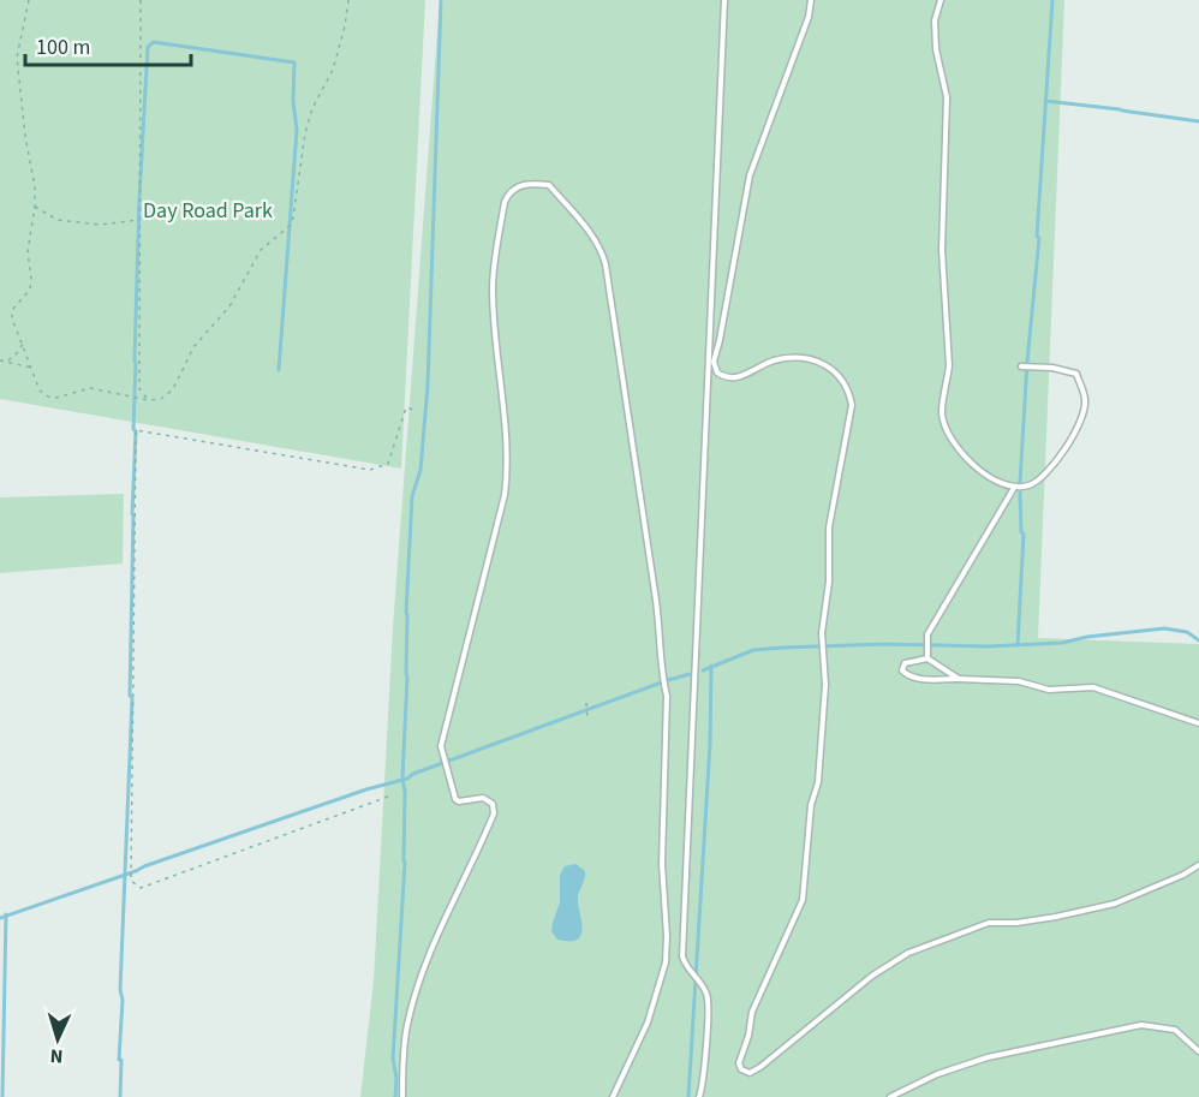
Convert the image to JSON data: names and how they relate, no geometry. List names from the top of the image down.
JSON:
{
  "parks": ["Day Road Park"],
  "scale_bar": "100 m",
  "north": "bottom"
}
